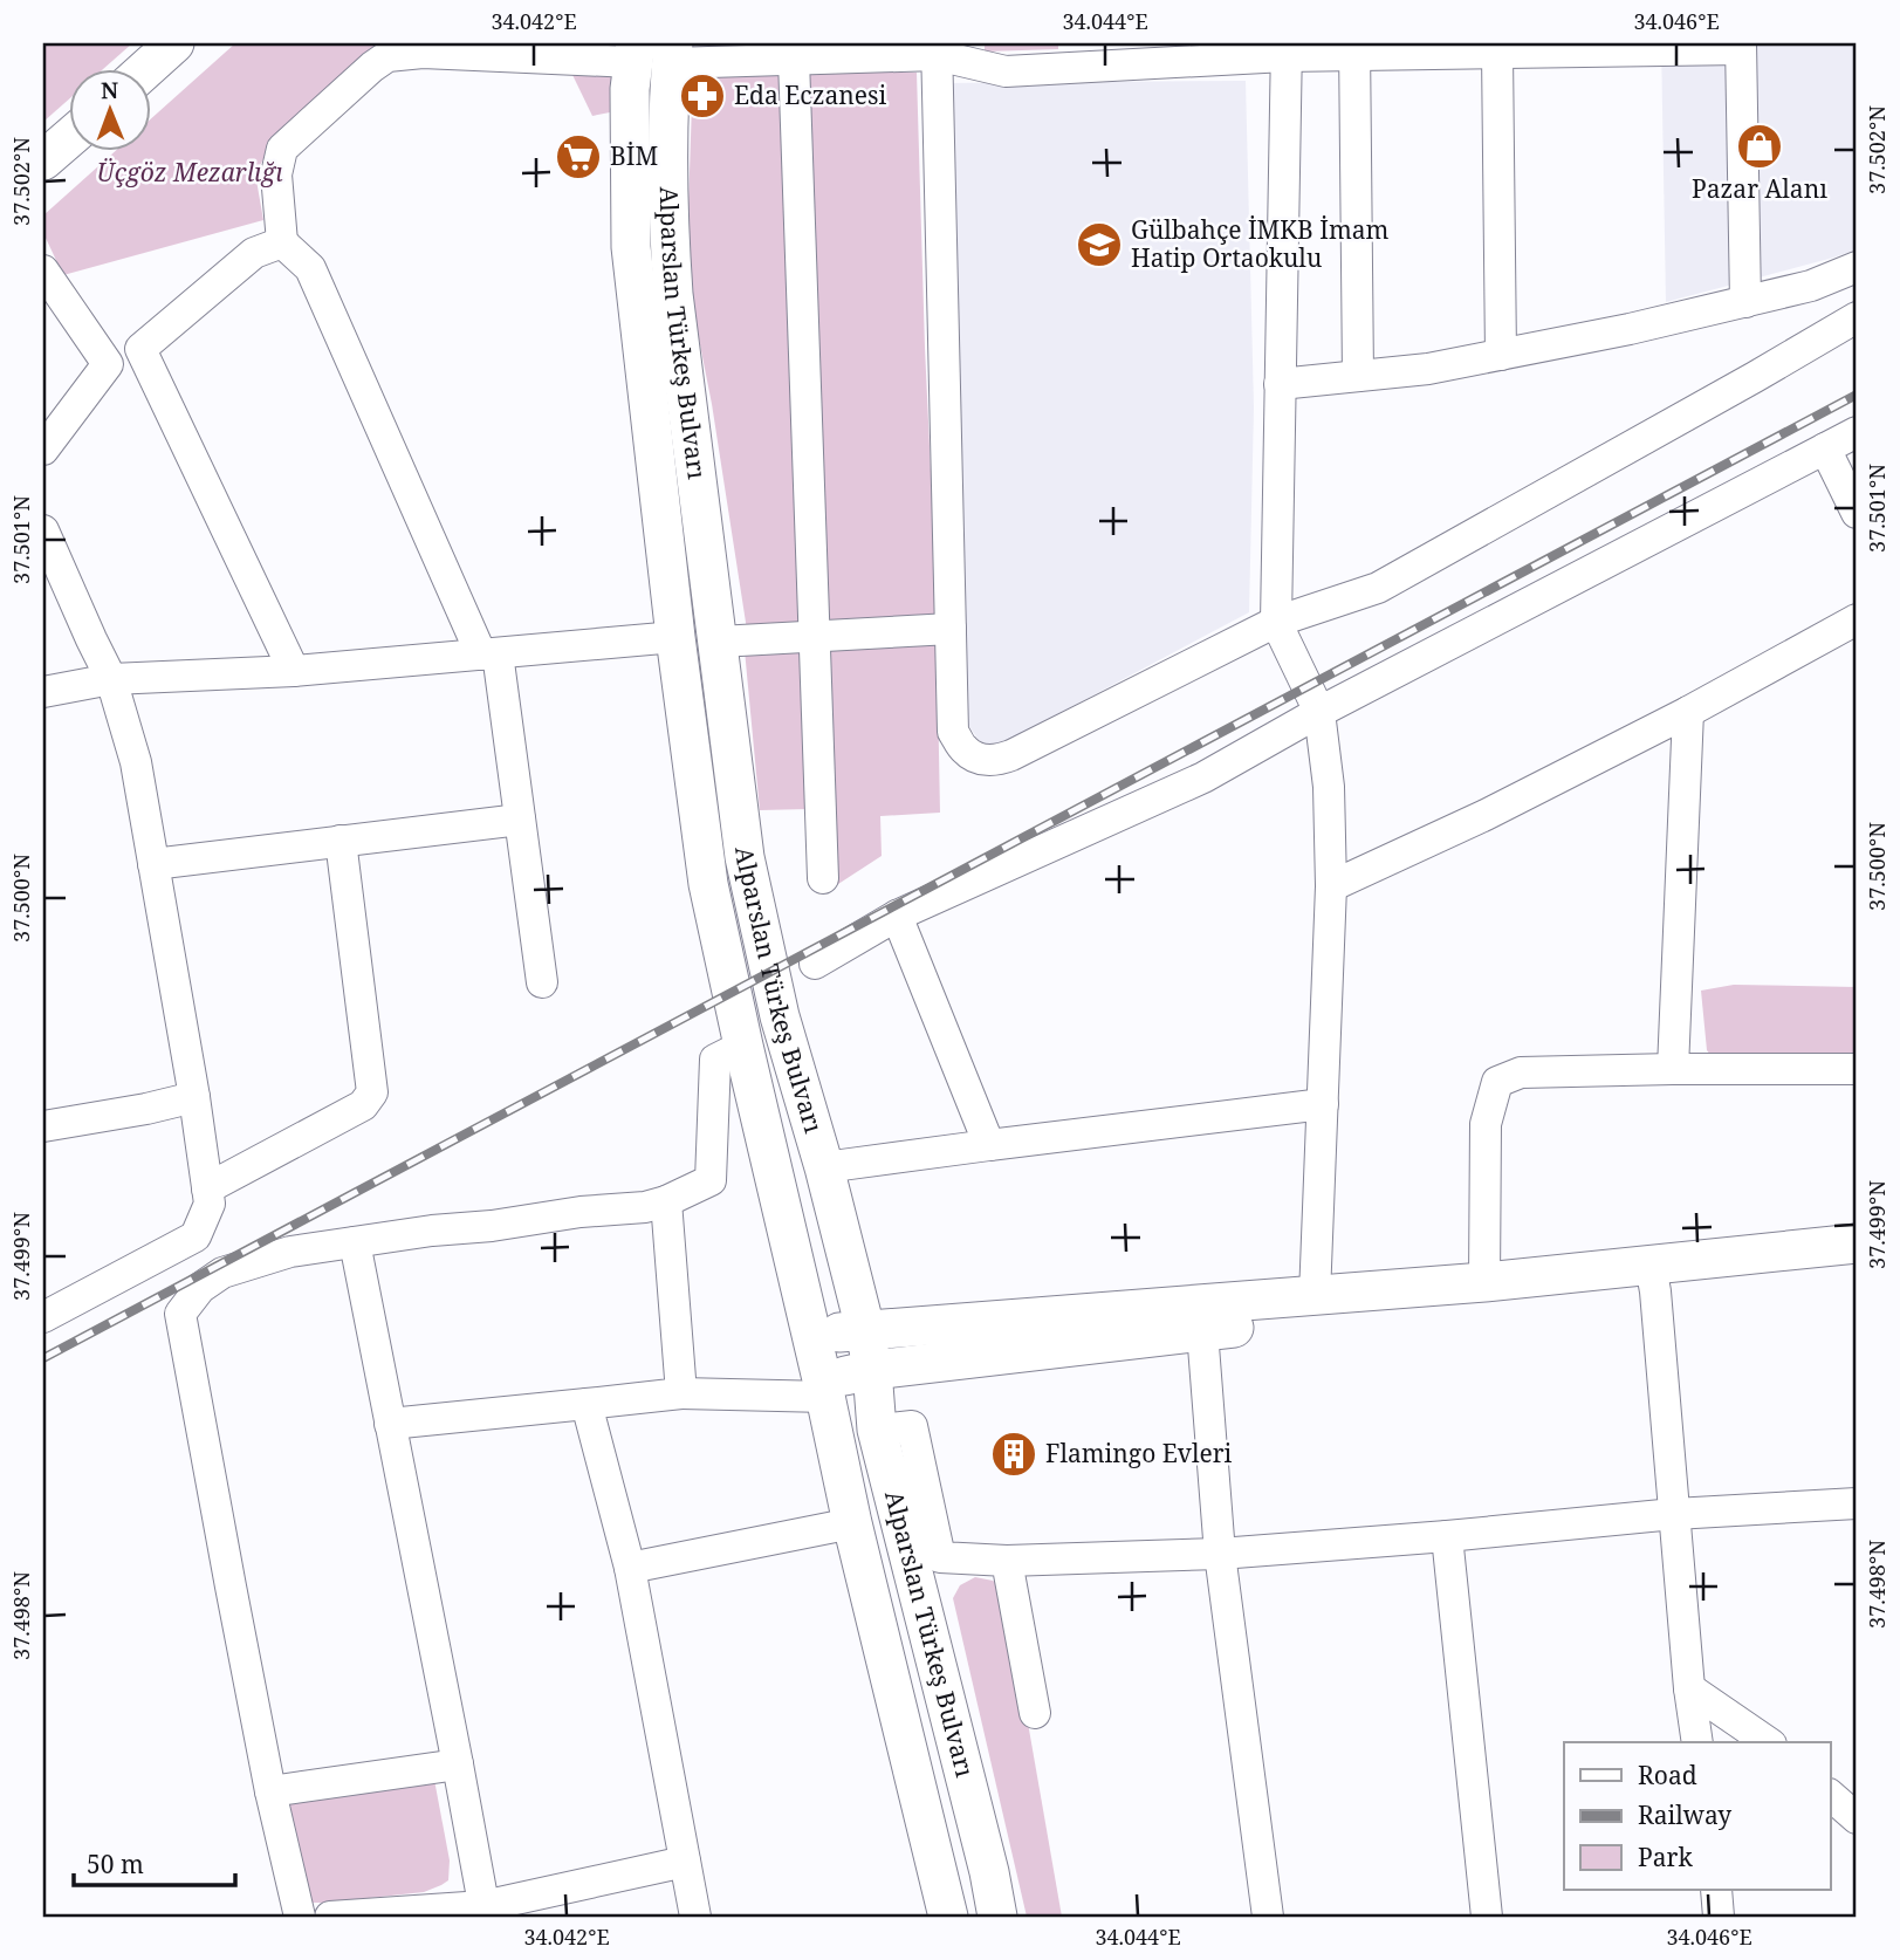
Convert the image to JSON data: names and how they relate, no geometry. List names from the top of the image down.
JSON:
{
  "streets": {
    "main road": ["Alparslan Türkeş Bulvarı"]
  },
  "parks": ["Üçgöz Mezarlığı"],
  "places": {
    "pharmacy": ["Eda Eczanesi"],
    "shop": ["Pazar Alanı"],
    "supermarket": ["BİM"],
    "school or university": ["Gülbahçe İMKB İmam Hatip Ortaokulu"],
    "building": ["Flamingo Evleri"]
  },
  "legend": ["Road", "Railway", "Park"],
  "scale_bar": "50 m",
  "north": "top",
  "coordinates": [
    "34.042°E",
    "34.044°E",
    "34.046°E",
    "37.502°N",
    "37.501°N",
    "37.500°N",
    "37.499°N",
    "37.498°N"
  ]
}
